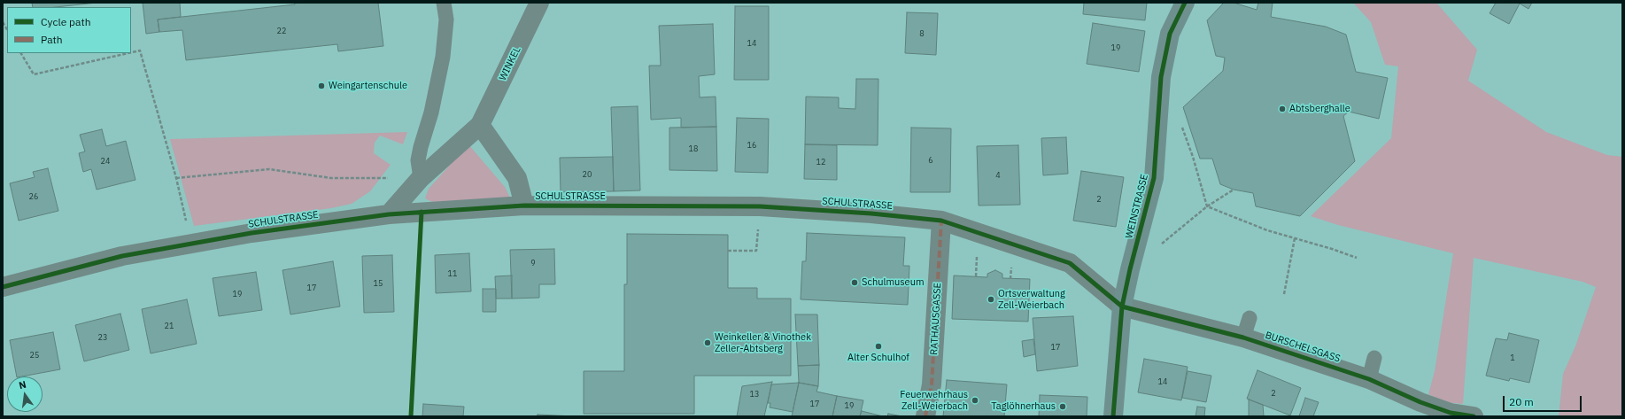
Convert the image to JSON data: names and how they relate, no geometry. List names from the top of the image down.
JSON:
{
  "streets": {
    "street": [
      "WINKEL",
      "SCHULSTRASSE",
      "WEINSTRASSE",
      "RATHAUSGASSE",
      "BURSCHELSGASS"
    ]
  },
  "crossings": [
    ["WINKEL", "SCHULSTRASSE"],
    ["SCHULSTRASSE", "WEINSTRASSE"],
    ["SCHULSTRASSE", "RATHAUSGASSE"],
    ["SCHULSTRASSE", "BURSCHELSGASS"],
    ["WEINSTRASSE", "BURSCHELSGASS"]
  ],
  "places": [
    "Weingartenschule",
    "Abtsberghalle",
    "Schulmuseum",
    "Ortsverwaltung Zell-Weierbach",
    "Weinkeller & Vinothek Zeller-Abtsberg",
    "Alter Schulhof",
    "Feuerwehrhaus Zell-Weierbach",
    "Taglöhnerhaus"
  ],
  "house_numbers": [
    "22",
    "8",
    "14",
    "19",
    "16",
    "18",
    "6",
    "24",
    "12",
    "20",
    "4",
    "26",
    "2",
    "9",
    "11",
    "15",
    "17",
    "19",
    "21",
    "23",
    "17",
    "25",
    "1",
    "14",
    "2",
    "13",
    "17",
    "19"
  ],
  "legend": ["Cycle path", "Path"],
  "scale_bar": "20 m",
  "north": "top"
}
